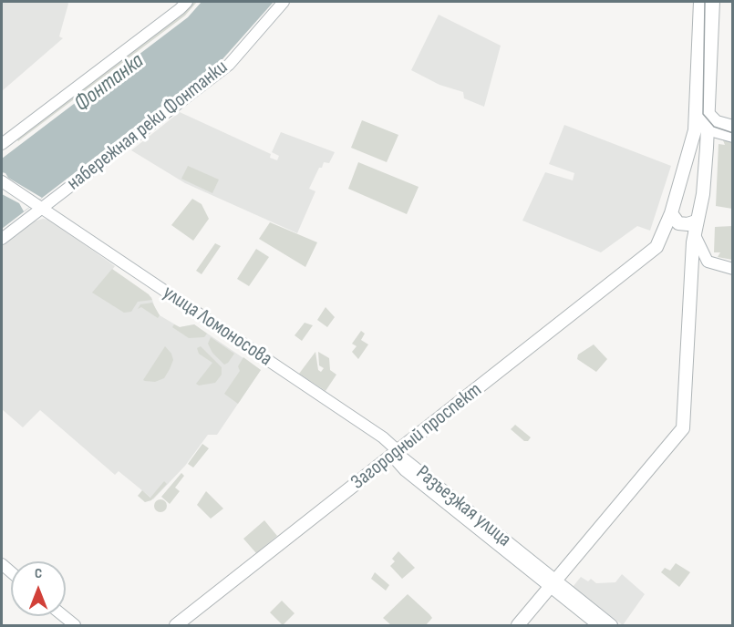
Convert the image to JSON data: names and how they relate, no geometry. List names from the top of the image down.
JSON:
{
  "streets": {
    "main road": ["Загородный проспект"],
    "street": ["набережная реки Фонтанки", "улица Ломоносова", "Разъезжая улица"]
  },
  "crossings": [
    ["набережная реки Фонтанки", "улица Ломоносова"],
    ["улица Ломоносова", "Загородный проспект"],
    ["улица Ломоносова", "Разъезжая улица"],
    ["Загородный проспект", "Разъезжая улица"]
  ],
  "water": ["Фонтанка"],
  "north": "top"
}
